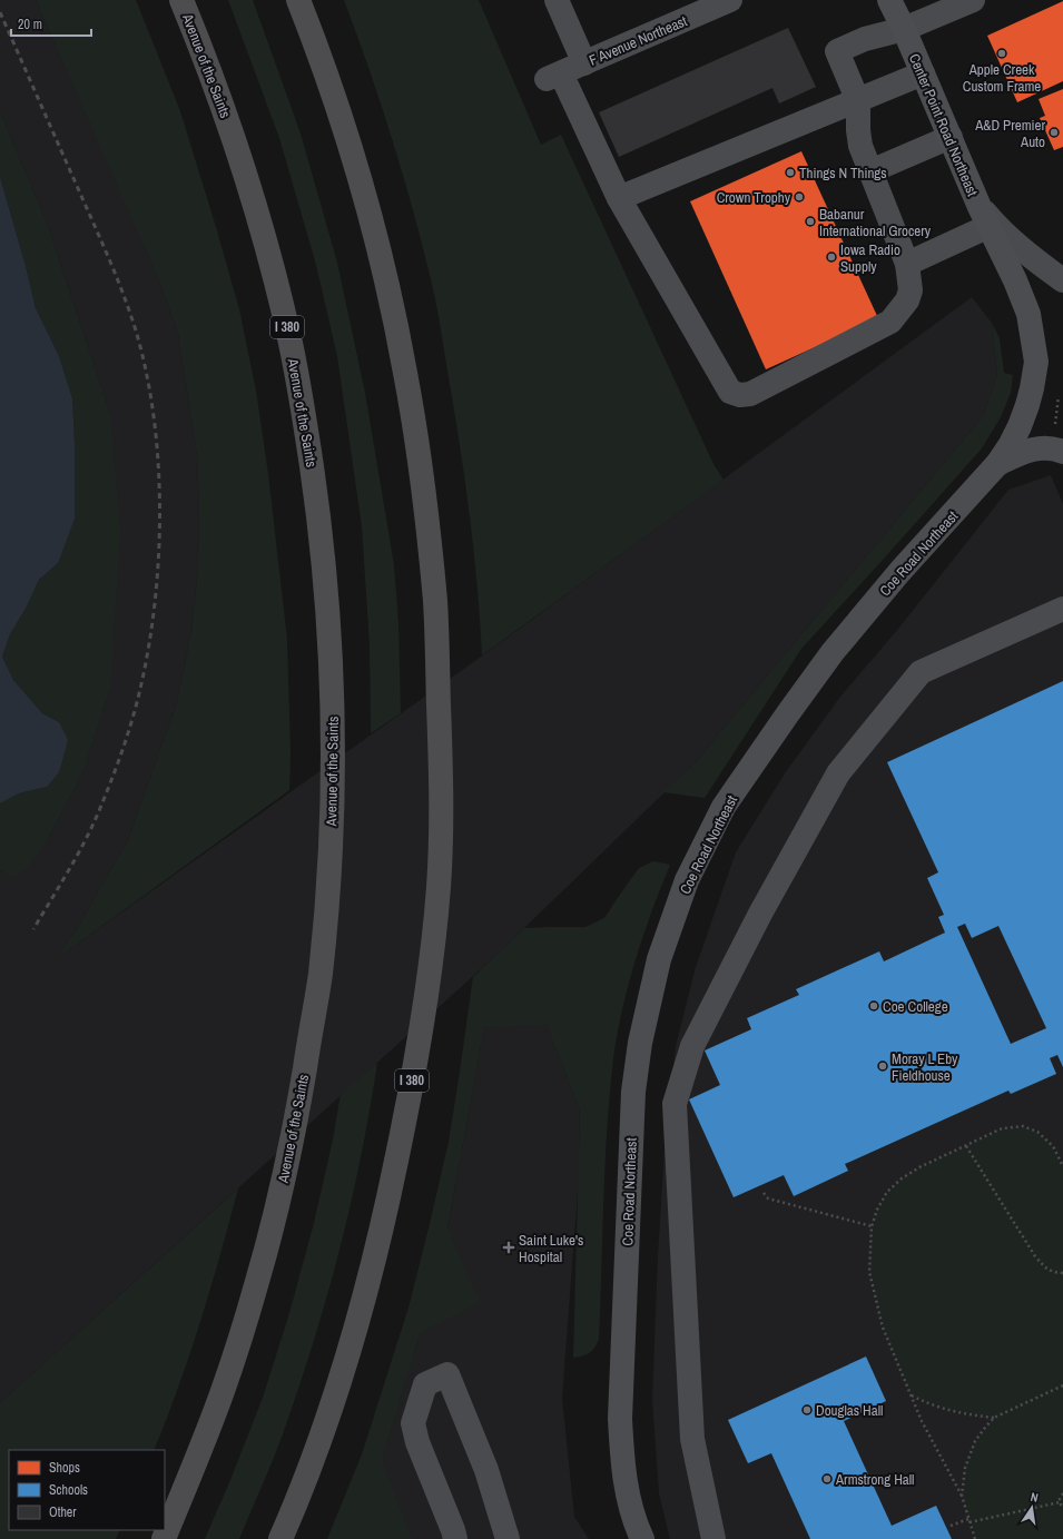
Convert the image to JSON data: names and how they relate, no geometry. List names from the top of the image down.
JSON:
{
  "streets": {
    "highway": ["Avenue of the Saints", "I 380"],
    "main road": ["Center Point Road Northeast", "Coe Road Northeast"],
    "street": ["F Avenue Northeast"]
  },
  "crossings": [
    ["Center Point Road Northeast", "Coe Road Northeast"]
  ],
  "places": {
    "other": [
      "Apple Creek Custom Frame",
      "A&D Premier Auto",
      "Things N Things",
      "Crown Trophy",
      "Babanur International Grocery",
      "Iowa Radio Supply",
      "Coe College",
      "Moray L Eby Fieldhouse",
      "Douglas Hall",
      "Armstrong Hall"
    ],
    "health": ["Saint Luke's Hospital"]
  },
  "legend": ["Shops", "Schools", "Other"],
  "scale_bar": "20 m",
  "north": "top"
}
